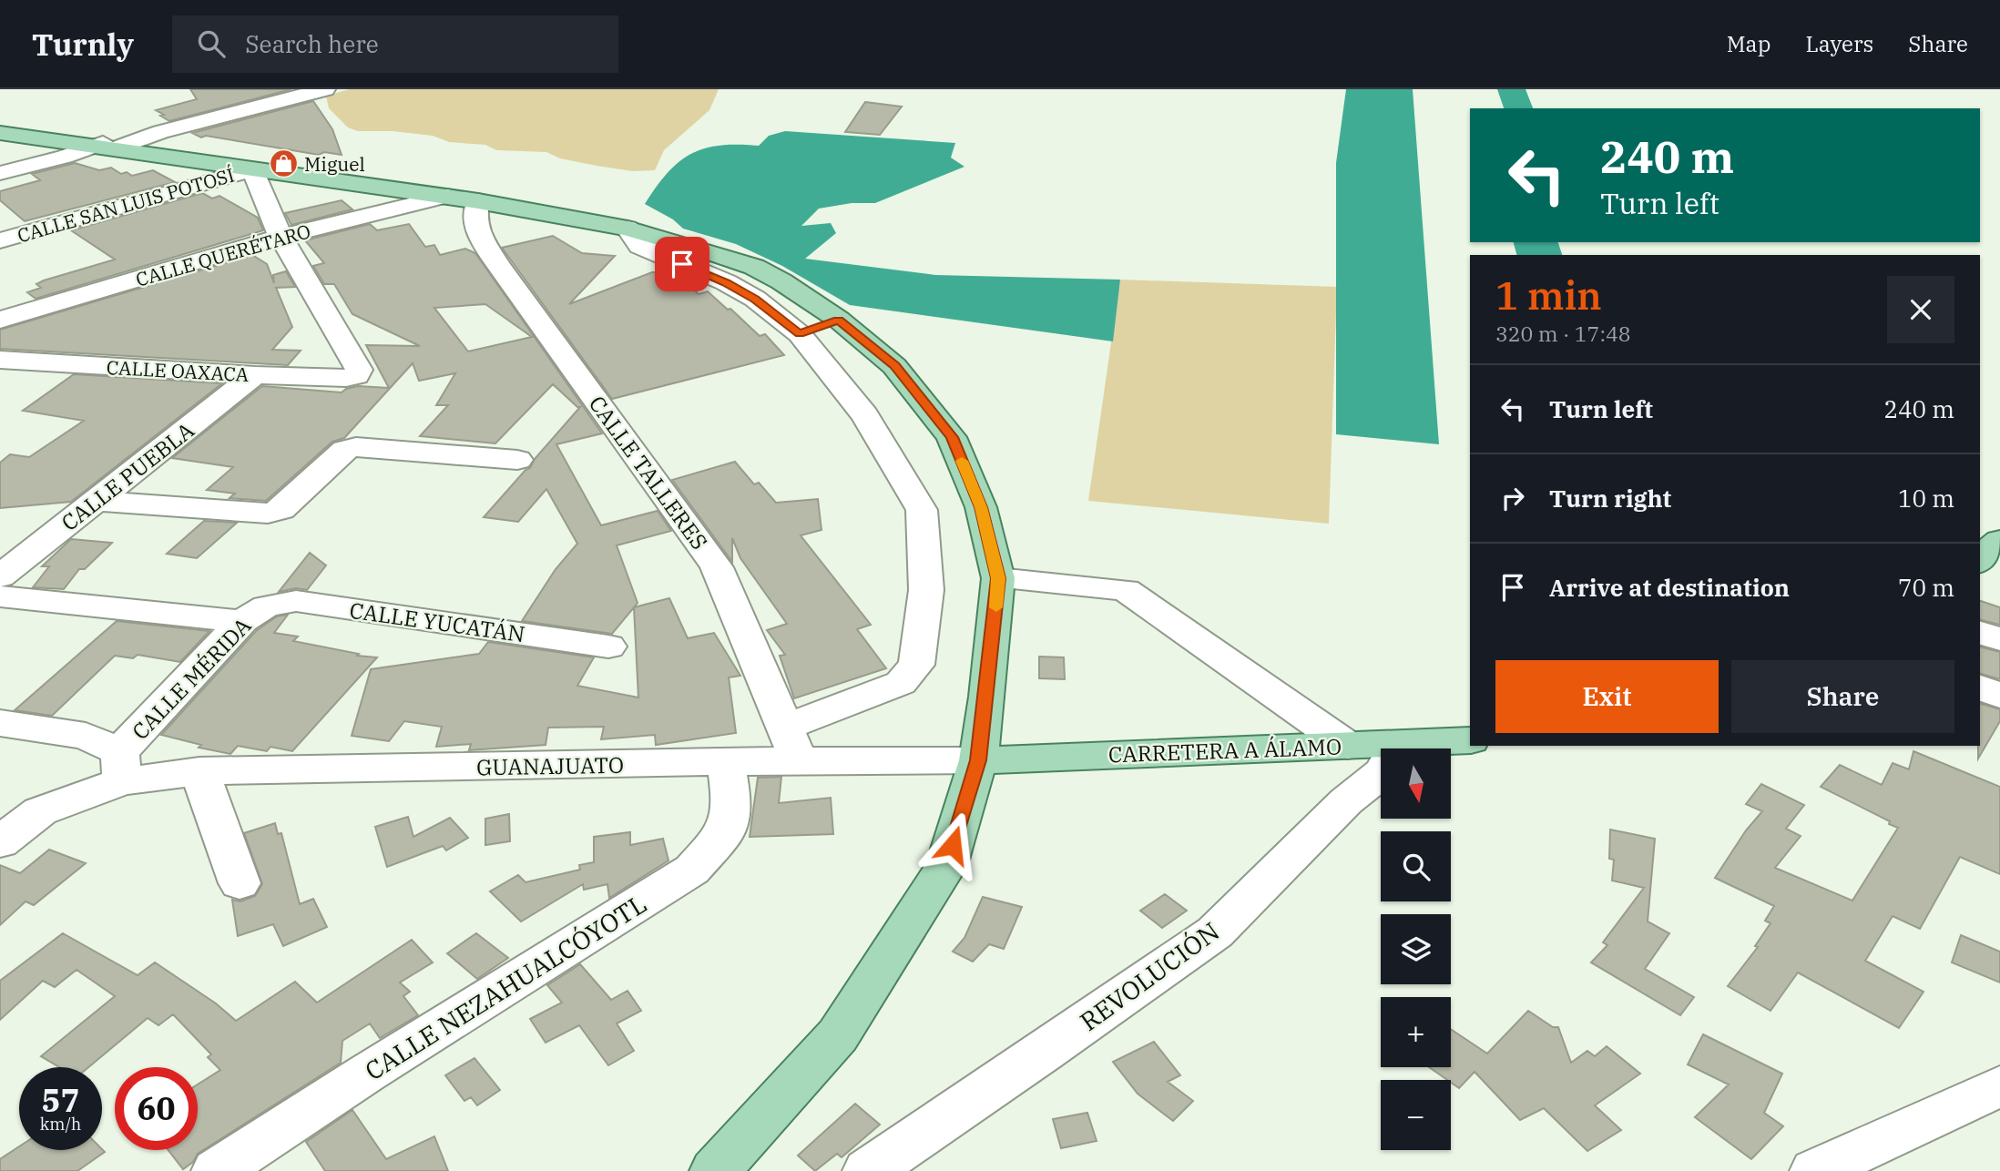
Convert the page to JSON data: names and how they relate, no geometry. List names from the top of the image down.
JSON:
{
  "streets": {
    "main road": ["CARRETERA A ÁLAMO"],
    "street": [
      "CALLE SAN LUIS POTOSÍ",
      "CALLE QUERÉTARO",
      "CALLE OAXACA",
      "CALLE TALLERES",
      "CALLE PUEBLA",
      "CALLE YUCATÁN",
      "CALLE MÉRIDA",
      "GUANAJUATO",
      "REVOLUCIÓN",
      "CALLE NEZAHUALCÓYOTL"
    ]
  },
  "crossings": [
    ["CALLE QUERÉTARO", "CALLE OAXACA"],
    ["CALLE QUERÉTARO", "CALLE TALLERES"],
    ["CALLE OAXACA", "CALLE PUEBLA"],
    ["CALLE TALLERES", "GUANAJUATO"],
    ["CALLE YUCATÁN", "CALLE MÉRIDA"],
    ["CALLE MÉRIDA", "GUANAJUATO"],
    ["CARRETERA A ÁLAMO", "GUANAJUATO"],
    ["CARRETERA A ÁLAMO", "REVOLUCIÓN"],
    ["GUANAJUATO", "CALLE NEZAHUALCÓYOTL"]
  ],
  "places": {
    "shop": ["Miguel"]
  },
  "north": "bottom",
  "page": {
    "header": "Turnly",
    "search": "Search here",
    "nav": ["Map", "Layers", "Share"],
    "turn": ["240 m", "Turn left"],
    "heading": ["1 min", "320 m · 17:48"],
    "list": [
      {
        "name": "Turn left",
        "value": "240 m"
      },
      {
        "name": "Turn right",
        "value": "10 m"
      },
      {
        "name": "Arrive at destination",
        "value": "70 m"
      }
    ],
    "buttons": ["Exit", "Share"],
    "map_buttons": ["+", "−"],
    "speed": "57 km/h",
    "limit": "60"
  }
}
